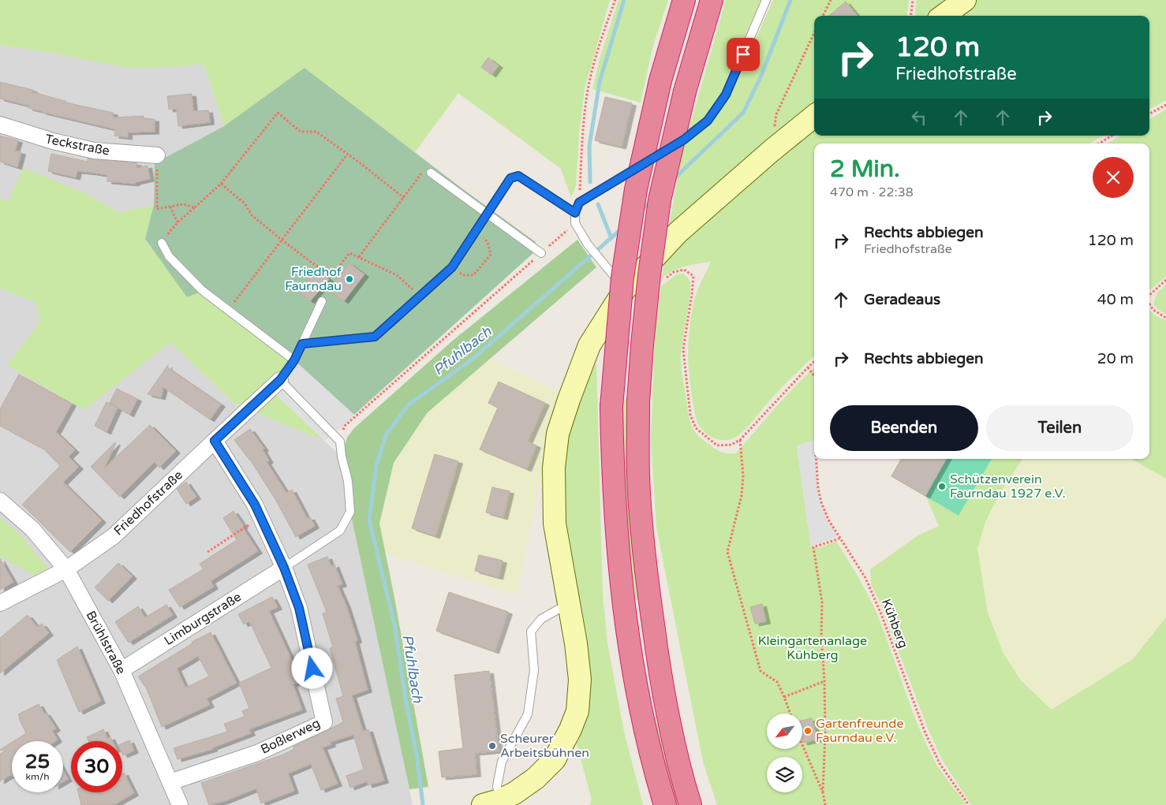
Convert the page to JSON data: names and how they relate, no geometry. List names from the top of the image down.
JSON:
{
  "streets": {
    "street": [
      "Teckstraße",
      "Friedhofstraße",
      "Limburgstraße",
      "Brühlstraße",
      "Boßlerweg"
    ],
    "path": ["Kühberg"]
  },
  "crossings": [
    ["Friedhofstraße", "Brühlstraße"],
    ["Friedhofstraße", "Boßlerweg"],
    ["Limburgstraße", "Brühlstraße"],
    ["Limburgstraße", "Boßlerweg"],
    ["Brühlstraße", "Boßlerweg"]
  ],
  "water": ["Pfuhlbach"],
  "parks": ["Kleingartenanlage Kühberg"],
  "places": [
    "Friedhof Faurndau",
    "Schützenverein Faurndau 1927 e.V.",
    "Gartenfreunde Faurndau e.V.",
    "Scheurer Arbeitsbühnen"
  ],
  "north": "bottom left",
  "page": {
    "turn": ["120 m", "Friedhofstraße"],
    "heading": ["2 Min.", "470 m · 22:38"],
    "list": [
      {
        "name": "Rechts abbiegen",
        "note": "Friedhofstraße",
        "value": "120 m"
      },
      {
        "name": "Geradeaus",
        "value": "40 m"
      },
      {
        "name": "Rechts abbiegen",
        "value": "20 m"
      }
    ],
    "buttons": ["Beenden", "Teilen"],
    "speed": "25 km/h",
    "limit": "30"
  }
}
